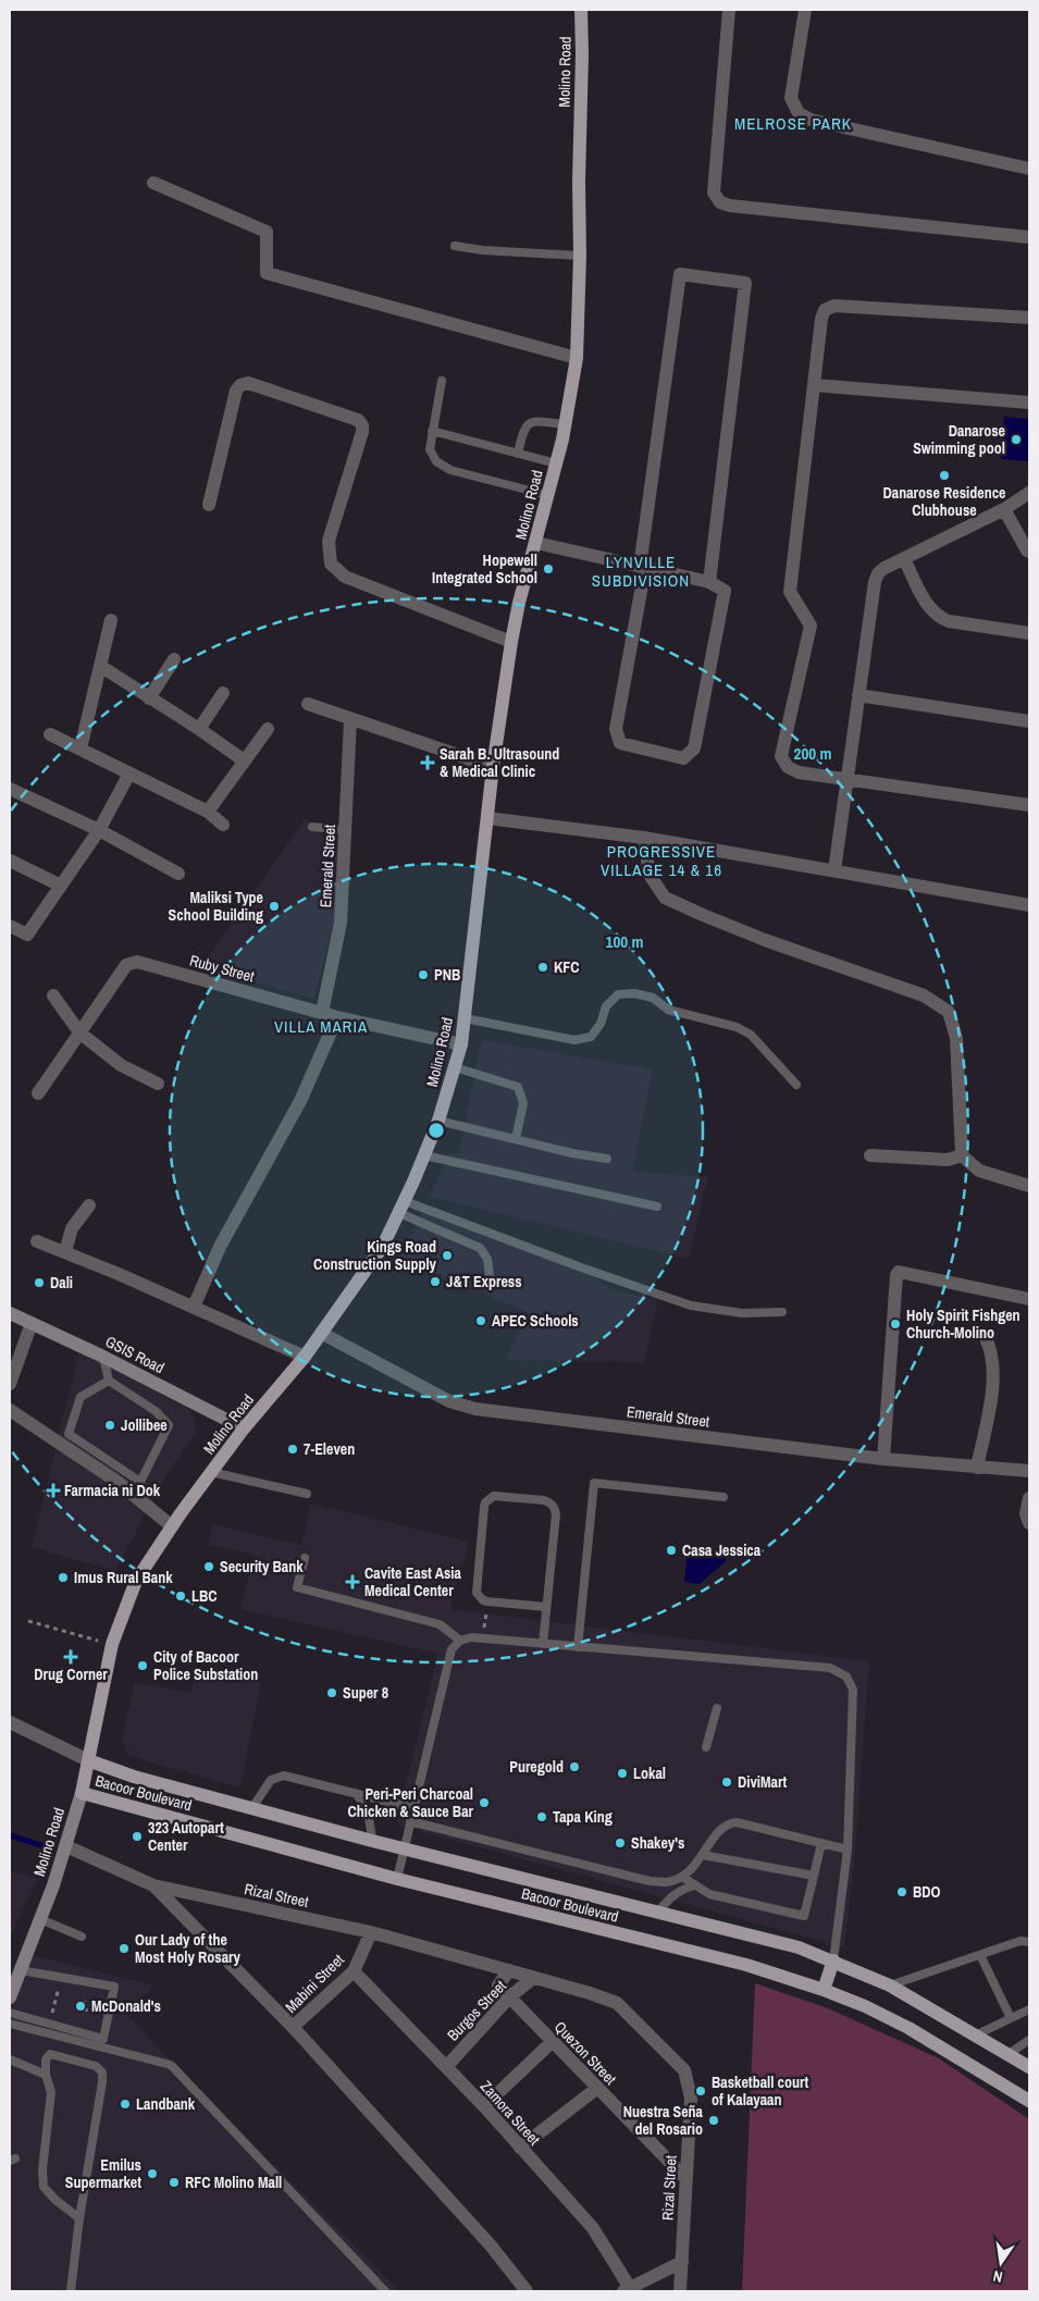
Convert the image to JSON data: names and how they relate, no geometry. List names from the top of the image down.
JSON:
{
  "streets": {
    "main road": ["Molino Road", "GSIS Road", "Bacoor Boulevard"],
    "street": [
      "Emerald Street",
      "Ruby Street",
      "Rizal Street",
      "Mabini Street",
      "Burgos Street",
      "Quezon Street",
      "Zamora Street"
    ]
  },
  "crossings": [
    ["Molino Road", "Emerald Street"],
    ["Molino Road", "Ruby Street"],
    ["Molino Road", "GSIS Road"],
    ["Molino Road", "Bacoor Boulevard"],
    ["Emerald Street", "Ruby Street"],
    ["Rizal Street", "Mabini Street"],
    ["Rizal Street", "Burgos Street"],
    ["Rizal Street", "Quezon Street"],
    ["Mabini Street", "Zamora Street"],
    ["Burgos Street", "Quezon Street"],
    ["Burgos Street", "Zamora Street"]
  ],
  "districts": [
    "MELROSE PARK",
    "LYNVILLE SUBDIVISION",
    "PROGRESSIVE VILLAGE 14 & 16",
    "VILLA MARIA"
  ],
  "places": {
    "other": [
      "Danarose Swimming pool",
      "Danarose Residence Clubhouse",
      "Hopewell Integrated School",
      "Maliksi Type School Building",
      "KFC",
      "PNB",
      "Kings Road Construction Supply",
      "J&T Express",
      "Dali",
      "APEC Schools",
      "Holy Spirit Fishgen Church-Molino",
      "Jollibee",
      "7-Eleven",
      "Casa Jessica",
      "Security Bank",
      "Imus Rural Bank",
      "LBC",
      "City of Bacoor Police Substation",
      "Super 8",
      "Puregold",
      "Lokal",
      "DiviMart",
      "Peri-Peri Charcoal Chicken & Sauce Bar",
      "Tapa King",
      "323 Autopart Center",
      "Shakey's",
      "BDO",
      "Our Lady of the Most Holy Rosary",
      "McDonald's",
      "Basketball court of Kalayaan",
      "Landbank",
      "Nuestra Seña del Rosario",
      "Emilus Supermarket",
      "RFC Molino Mall"
    ],
    "health": [
      "Sarah B. Ultrasound & Medical Clinic",
      "Farmacia ni Dok",
      "Cavite East Asia Medical Center",
      "Drug Corner"
    ]
  },
  "north": "bottom",
  "rings": ["200 m", "100 m"]
}
